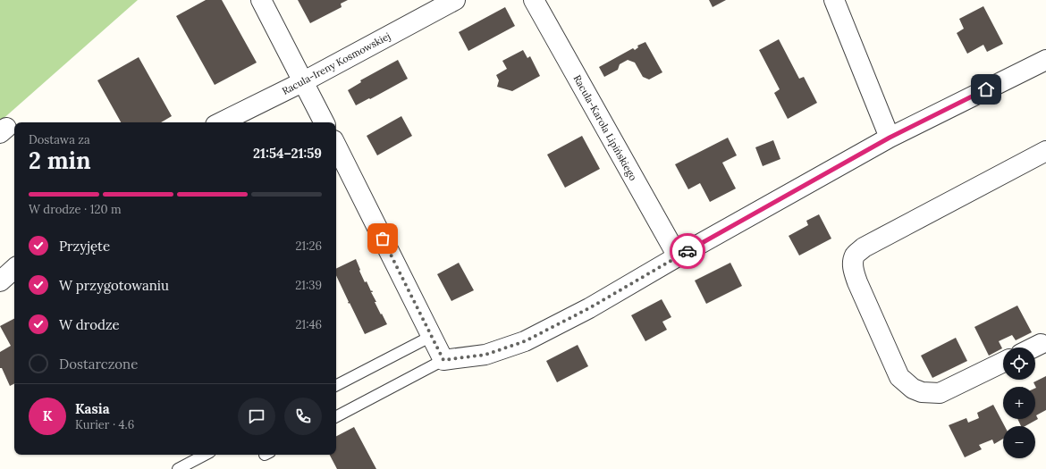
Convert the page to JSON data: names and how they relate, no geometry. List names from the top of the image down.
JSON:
{
  "streets": {
    "street": ["Racula-Ireny Kosmowskiej", "Racula-Karola Lipińskiego"]
  },
  "page": {
    "heading": ["2 min", "Dostawa za", "21:54–21:59"],
    "panel": ["Kasia", "Kurier · 4.6"],
    "bar": "W drodze · 120 m",
    "list": [
      ["Przyjęte", "21:26"],
      ["W przygotowaniu", "21:39"],
      ["W drodze", "21:46"],
      "Dostarczone"
    ],
    "map_buttons": ["+", "−"],
    "round": "K"
  }
}
